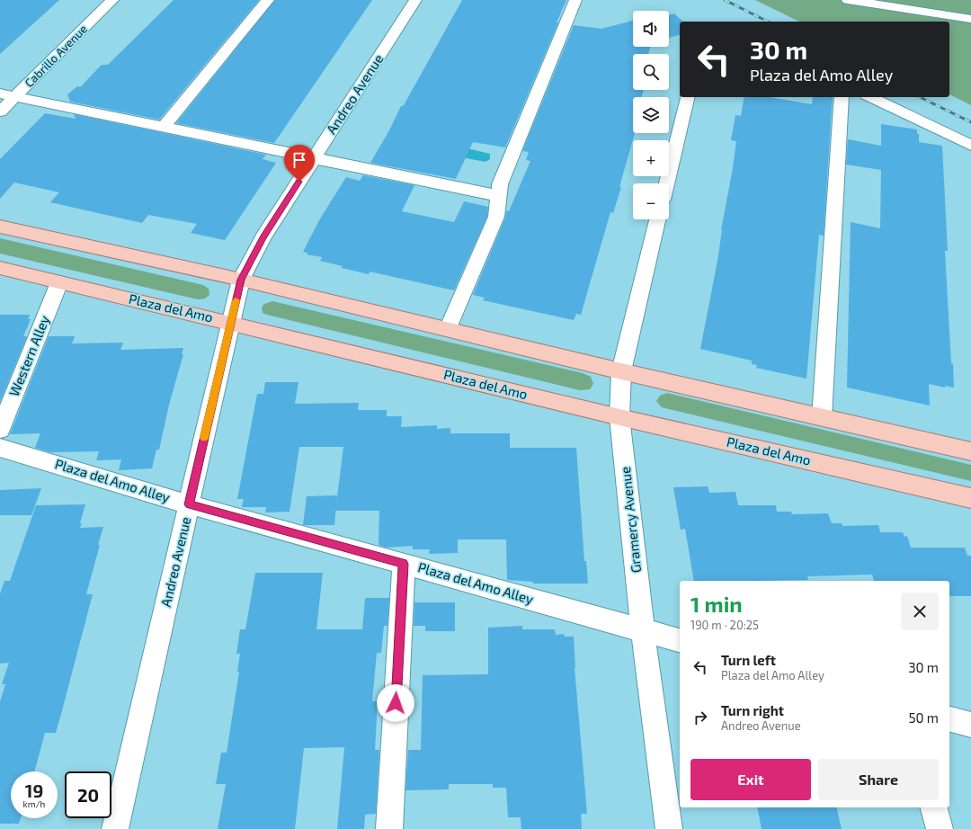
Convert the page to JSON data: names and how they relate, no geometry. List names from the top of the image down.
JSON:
{
  "streets": {
    "main road": ["Plaza del Amo"],
    "street": [
      "Cabrillo Avenue",
      "Andreo Avenue",
      "Western Alley",
      "Plaza del Amo Alley",
      "Gramercy Avenue"
    ]
  },
  "crossings": [
    ["Andreo Avenue", "Plaza del Amo"],
    ["Andreo Avenue", "Plaza del Amo Alley"],
    ["Plaza del Amo", "Western Alley"],
    ["Plaza del Amo", "Gramercy Avenue"],
    ["Plaza del Amo Alley", "Gramercy Avenue"]
  ],
  "page": {
    "map_buttons": ["+", "−"],
    "turn": ["30 m", "Plaza del Amo Alley"],
    "heading": ["1 min", "190 m · 20:25"],
    "list": [
      {
        "name": "Turn left",
        "note": "Plaza del Amo Alley",
        "value": "30 m"
      },
      {
        "name": "Turn right",
        "note": "Andreo Avenue",
        "value": "50 m"
      }
    ],
    "buttons": ["Exit", "Share"],
    "speed": "19 km/h",
    "limit": "20"
  }
}
